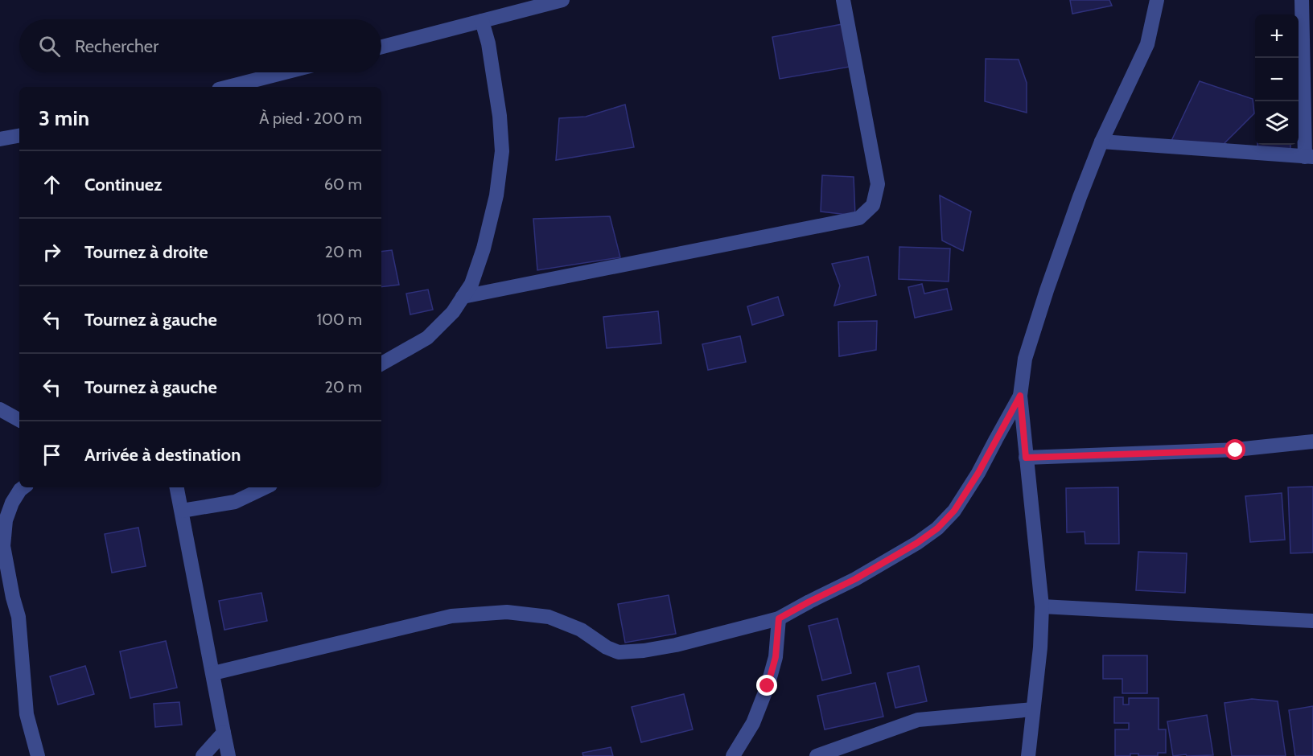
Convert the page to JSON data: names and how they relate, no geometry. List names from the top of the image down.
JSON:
{
  "page": {
    "map_buttons": ["+", "−"],
    "search": "Rechercher",
    "heading": ["3 min", "À pied · 200 m"],
    "list": [
      ["Continuez", "60 m"],
      ["Tournez à droite", "20 m"],
      ["Tournez à gauche", "100 m"],
      ["Tournez à gauche", "20 m"],
      "Arrivée à destination"
    ]
  }
}
